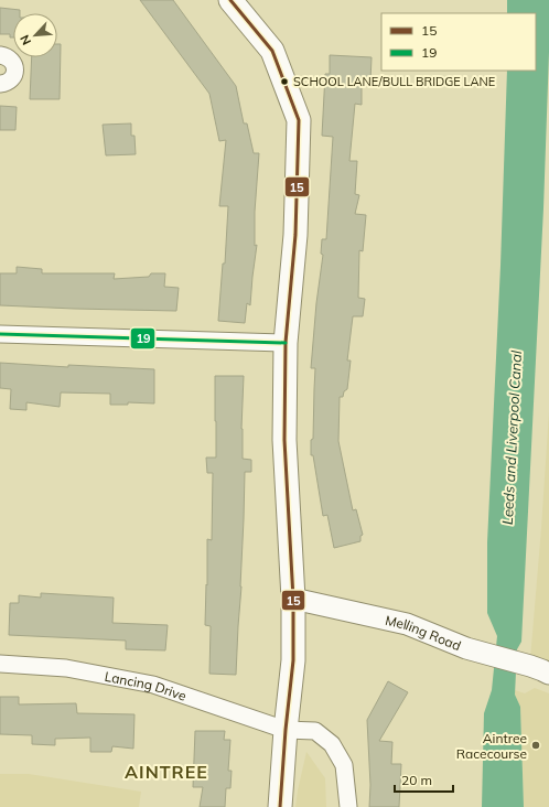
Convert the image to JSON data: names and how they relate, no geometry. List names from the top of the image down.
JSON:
{
  "streets": {
    "street": ["Melling Road", "Lancing Drive"]
  },
  "districts": ["AINTREE"],
  "water": ["Leeds and Liverpool Canal"],
  "places": ["SCHOOL LANE/BULL BRIDGE LANE", "Aintree Racecourse"],
  "lines": ["transit line 15", "transit line 19"],
  "legend": ["15", "19"],
  "scale_bar": "20 m",
  "north": "bottom left"
}
